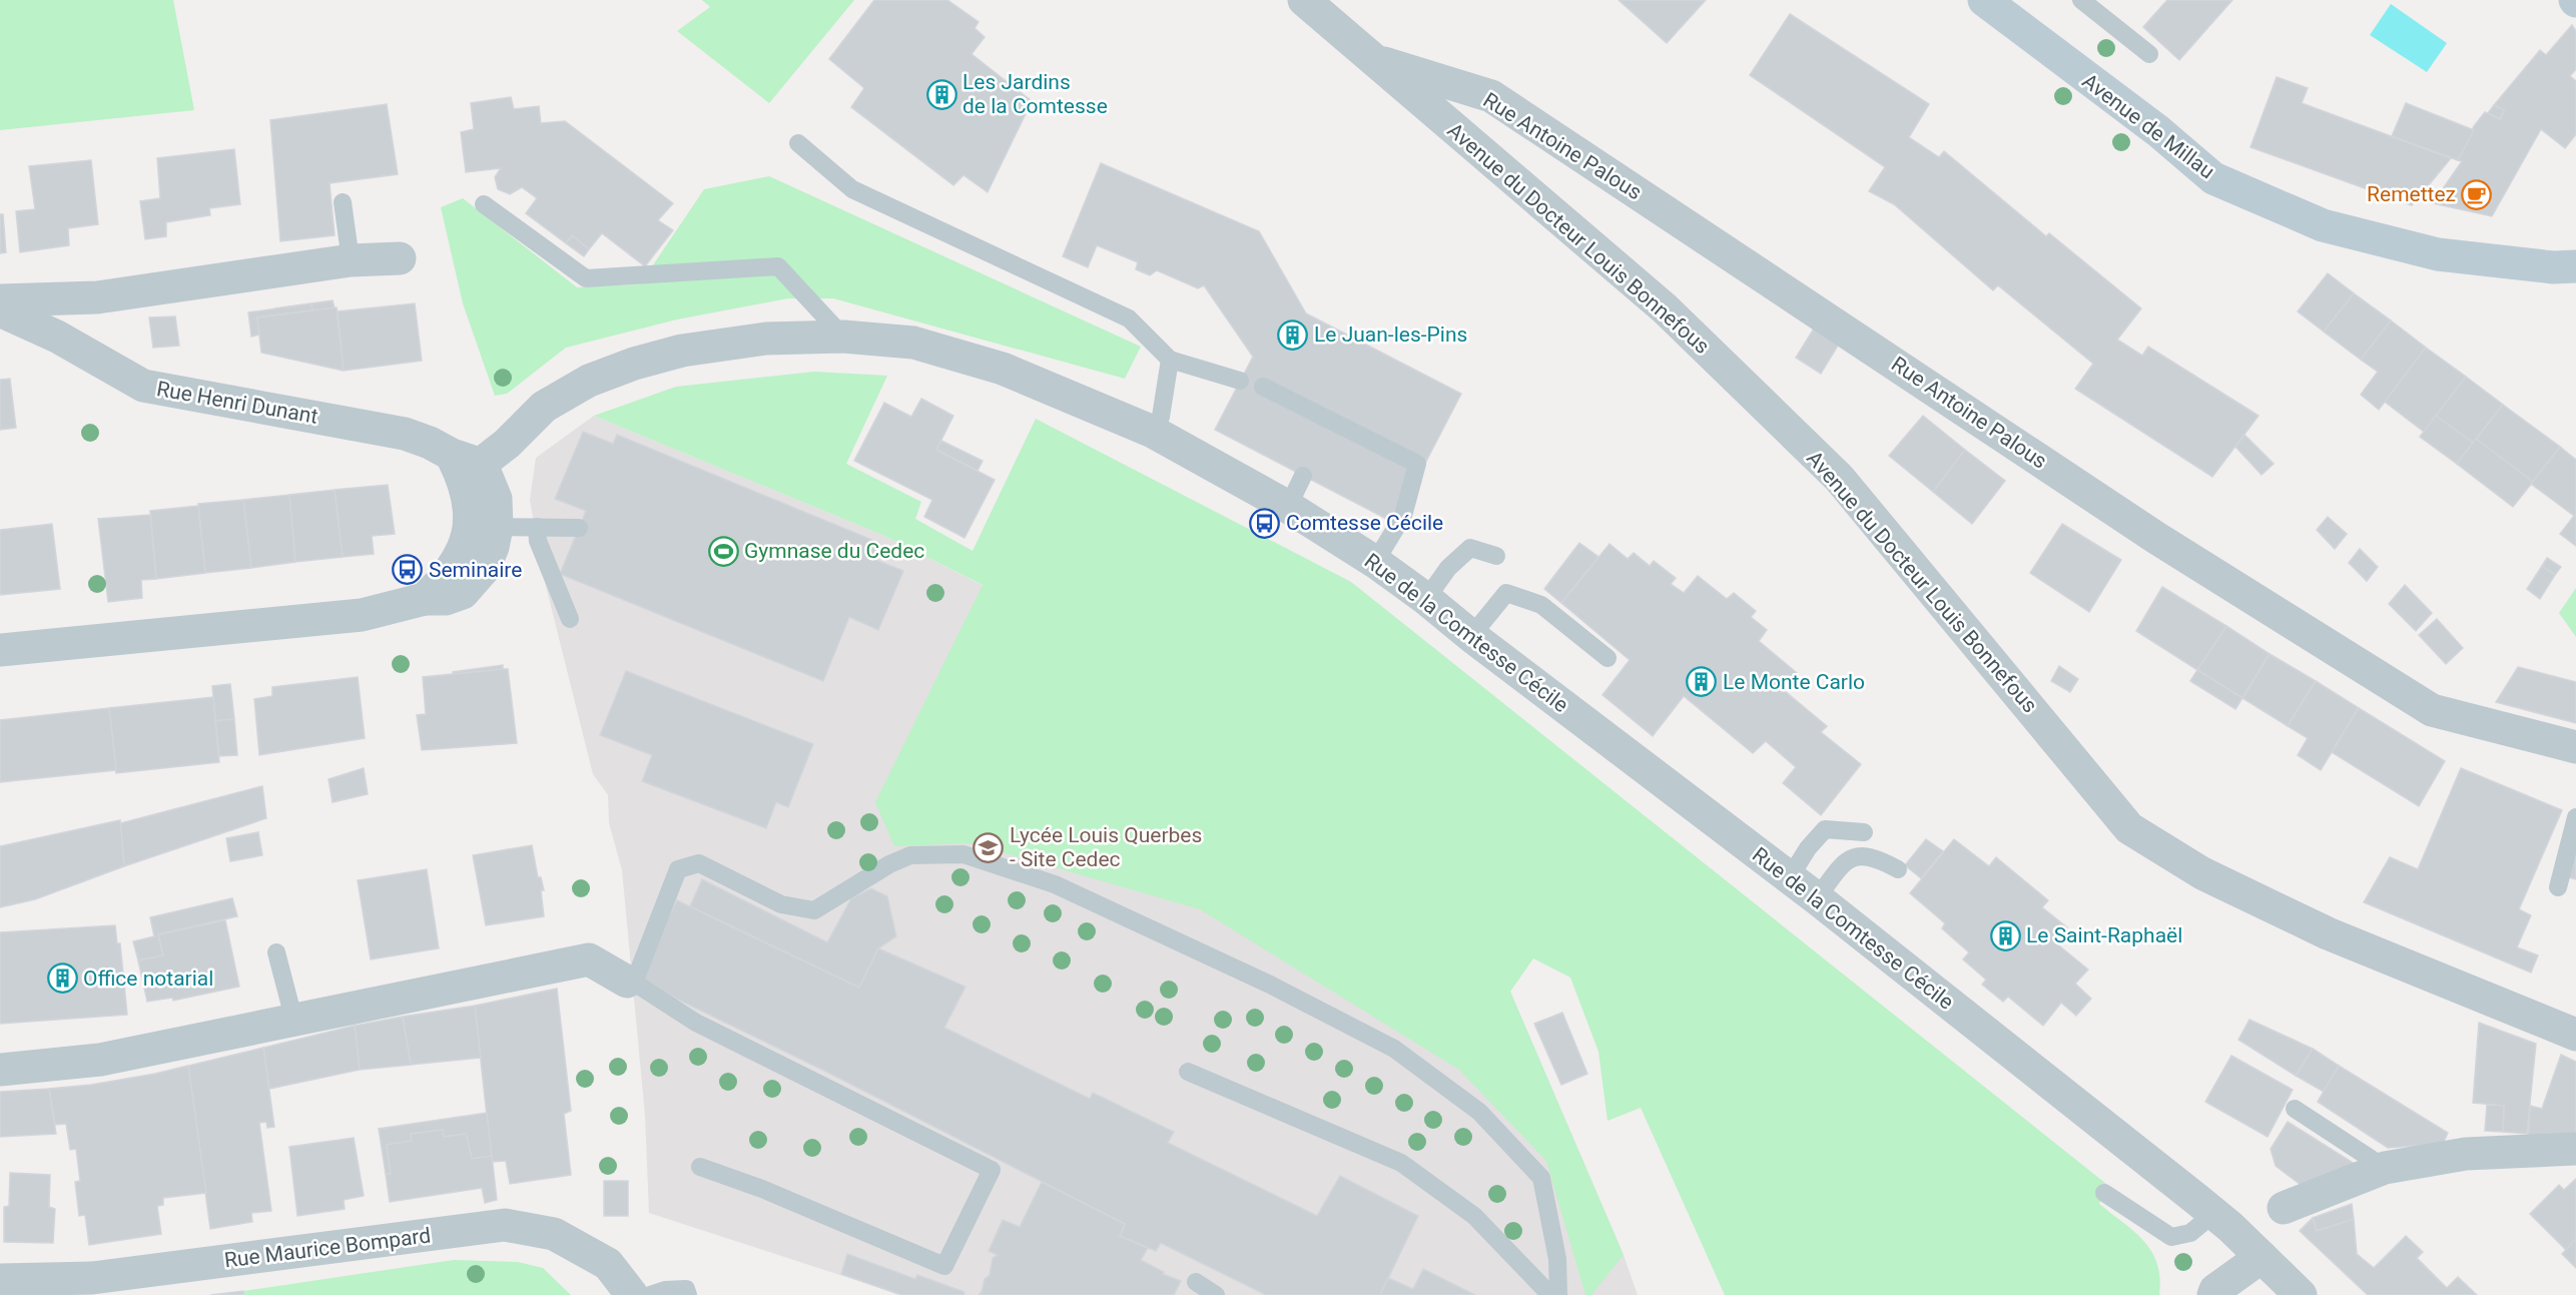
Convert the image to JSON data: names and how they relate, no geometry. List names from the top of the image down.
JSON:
{
  "streets": {
    "main road": ["Avenue de Millau"],
    "street": [
      "Rue Antoine Palous",
      "Avenue du Docteur Louis Bonnefous",
      "Rue Henri Dunant",
      "Rue de la Comtesse Cécile",
      "Rue Maurice Bompard"
    ]
  },
  "crossings": [
    ["Rue Antoine Palous", "Avenue du Docteur Louis Bonnefous"],
    ["Rue Henri Dunant", "Rue de la Comtesse Cécile"]
  ],
  "places": {
    "building": [
      "Les Jardins de la Comtesse",
      "Le Juan-les-Pins",
      "Le Monte Carlo",
      "Le Saint-Raphaël",
      "Office notarial"
    ],
    "cafe": ["Remettez"],
    "bus stop": ["Comtesse Cécile", "Seminaire"],
    "sports": ["Gymnase du Cedec"],
    "school or university": ["Lycée Louis Querbes - Site Cedec"]
  }
}
